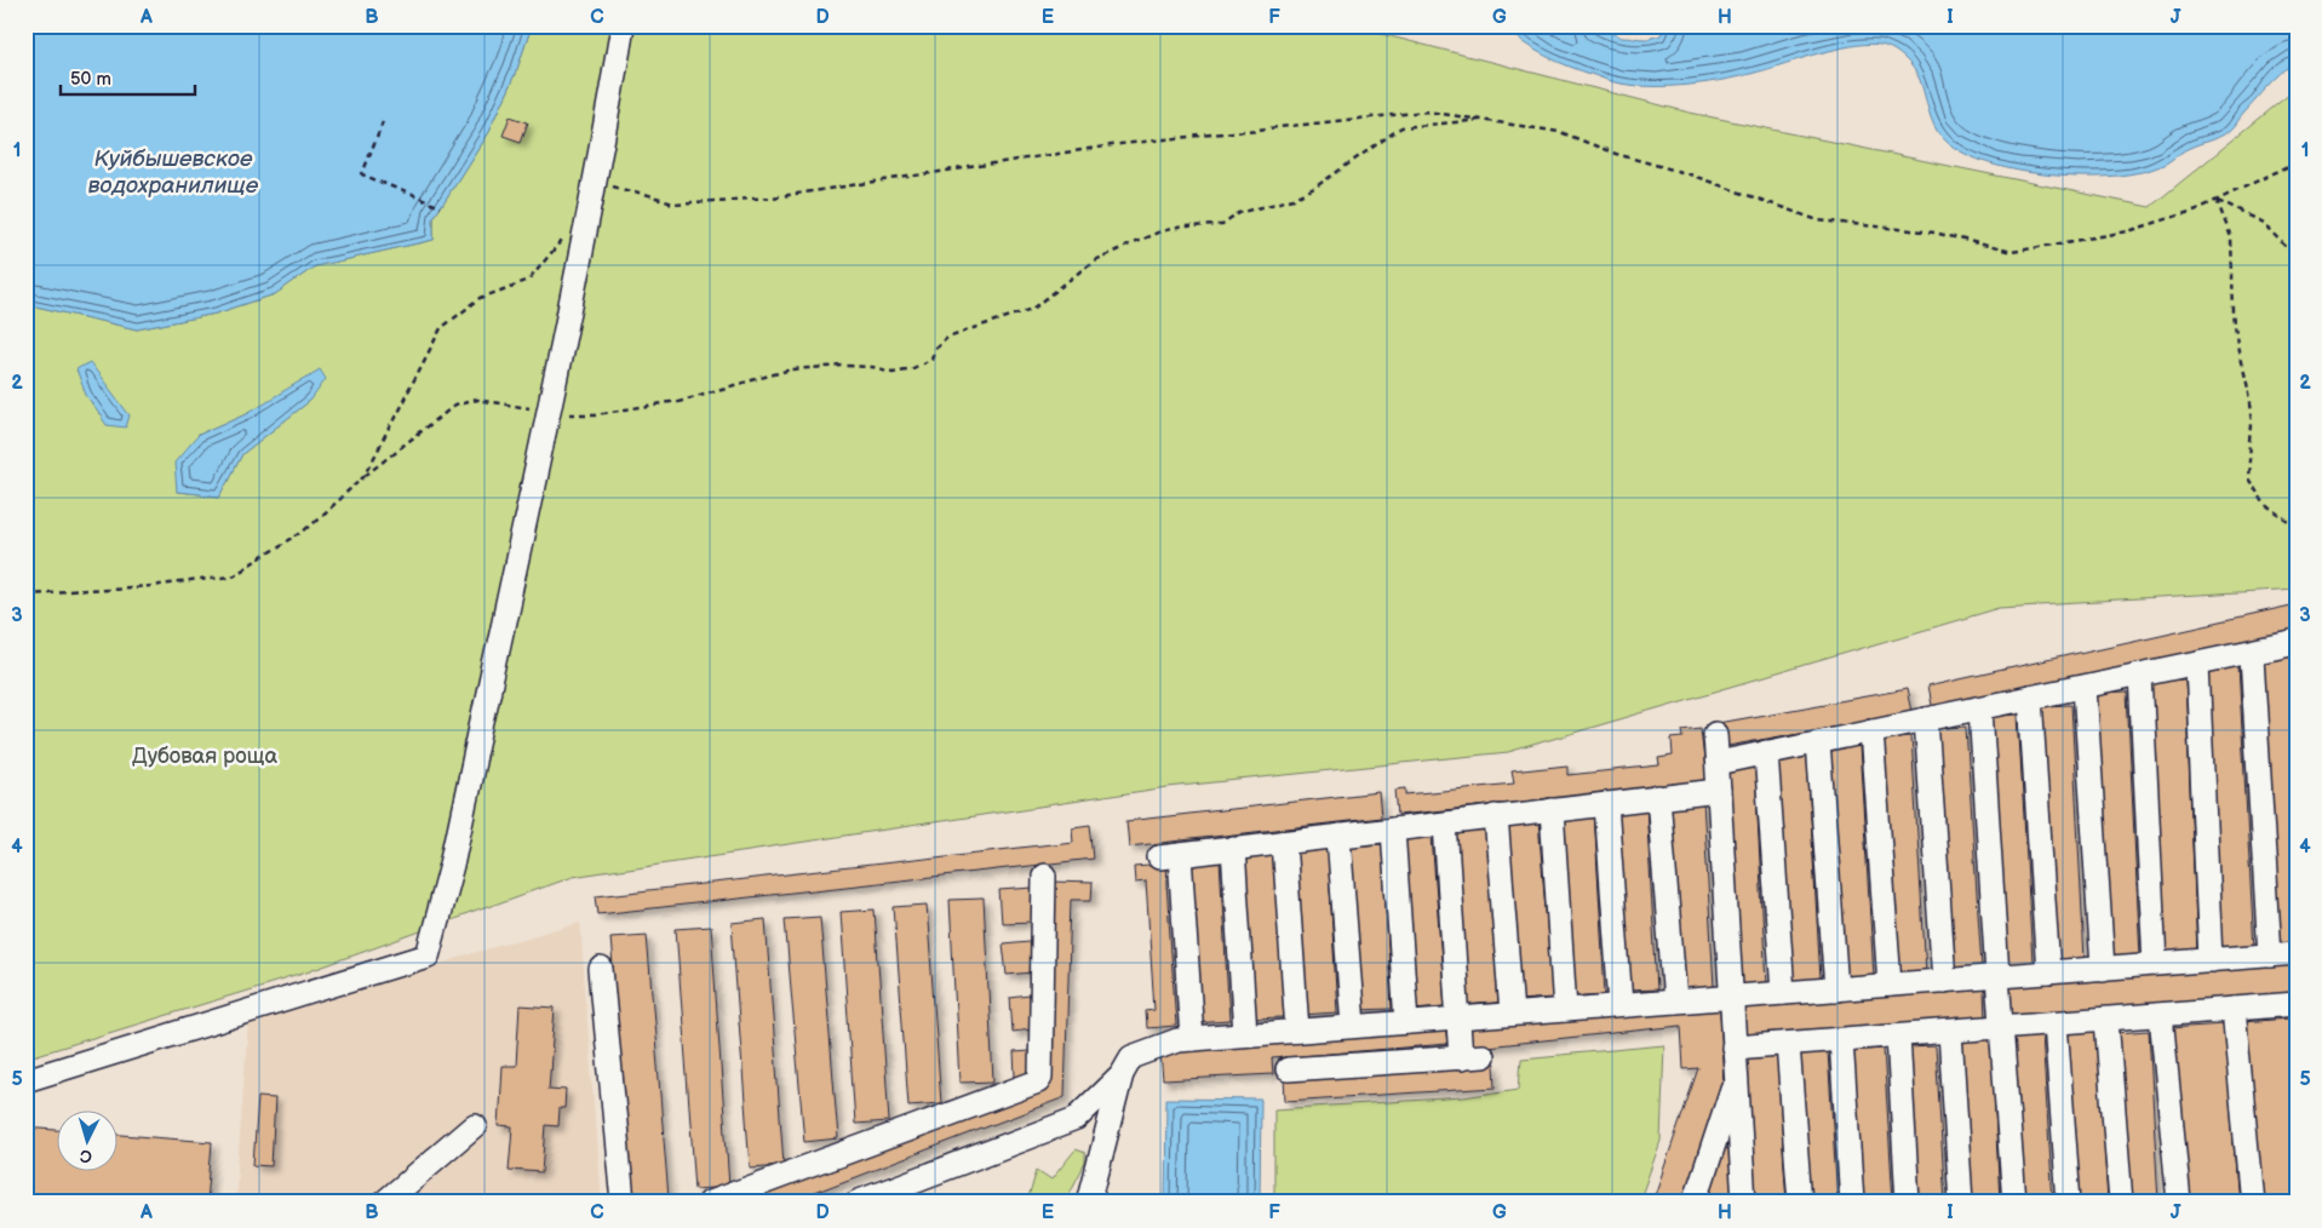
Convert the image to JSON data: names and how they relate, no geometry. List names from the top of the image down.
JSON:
{
  "water": ["Куйбышевское водохранилище"],
  "parks": ["Дубовая роща"],
  "scale_bar": "50 m",
  "north": "bottom",
  "grid": {
    "columns": [
      "A",
      "B",
      "C",
      "D",
      "E",
      "F",
      "G",
      "H",
      "I",
      "J"
    ],
    "rows": [
      "1",
      "2",
      "3",
      "4",
      "5"
    ]
  }
}
